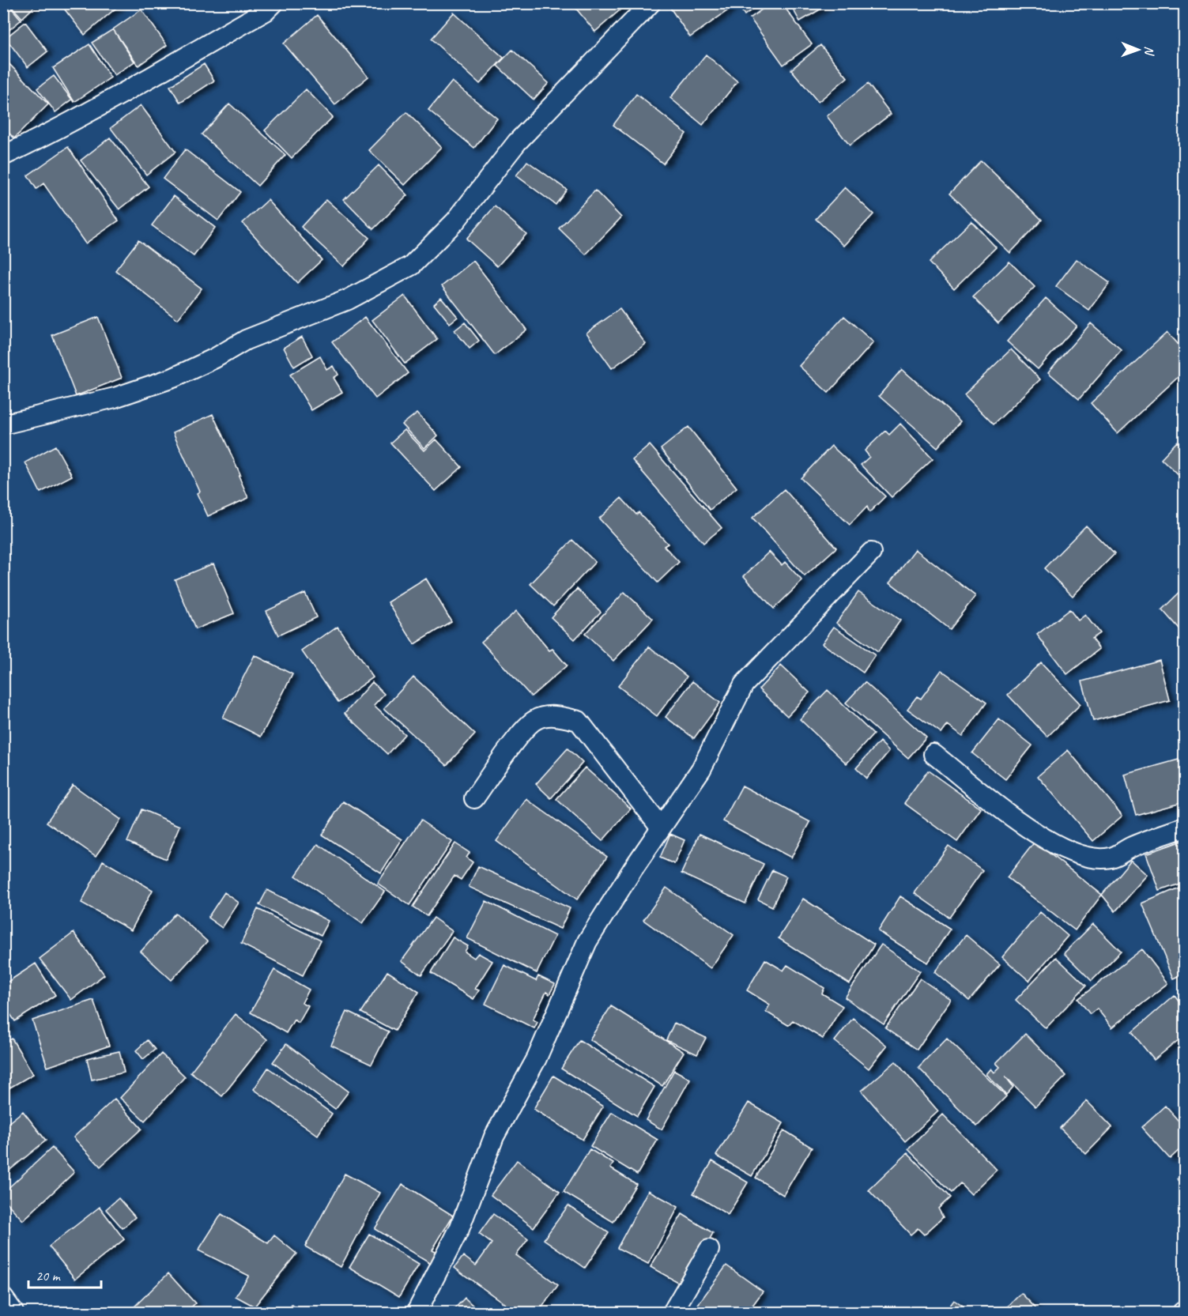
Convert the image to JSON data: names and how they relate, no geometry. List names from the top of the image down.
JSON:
{
  "scale_bar": "20 m",
  "north": "right"
}
